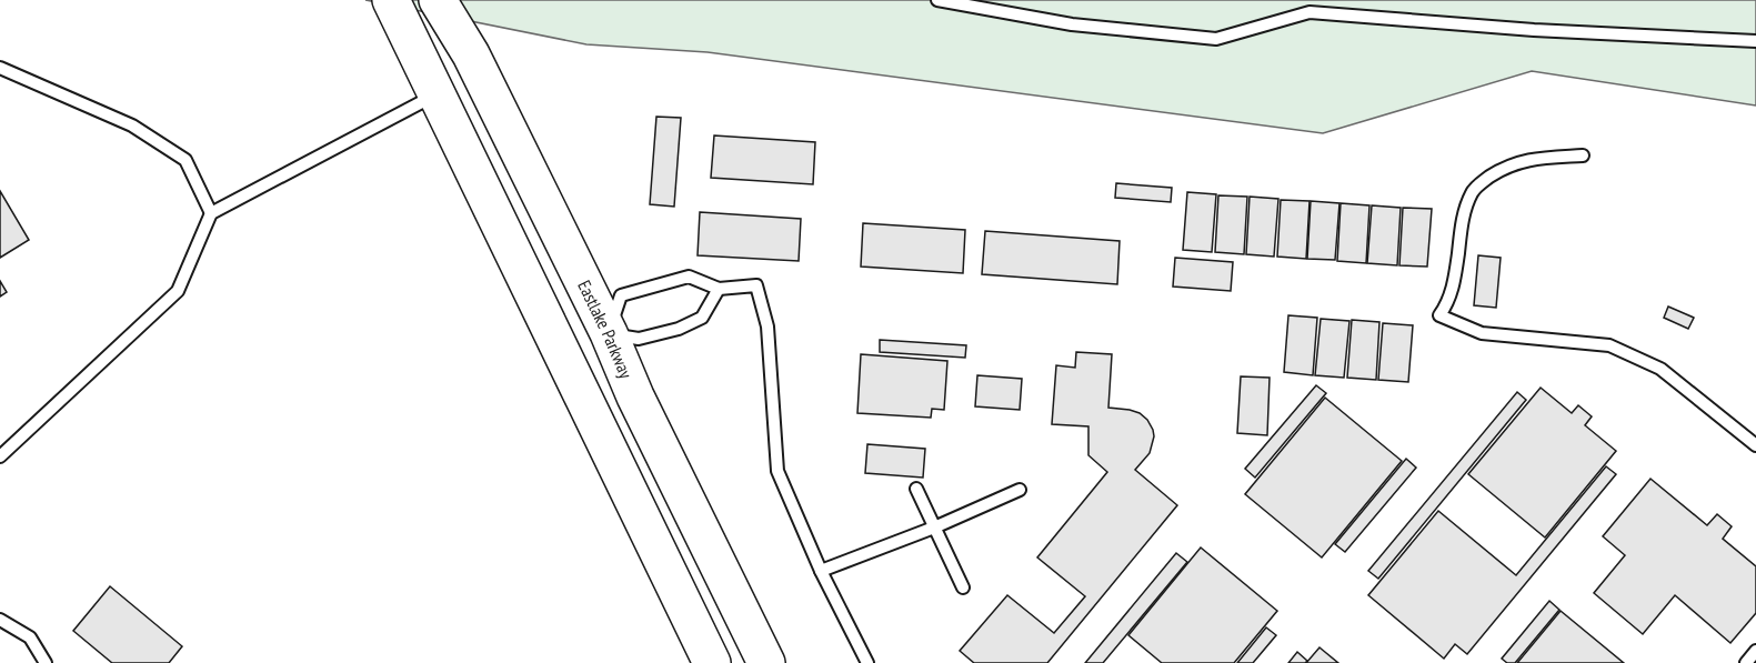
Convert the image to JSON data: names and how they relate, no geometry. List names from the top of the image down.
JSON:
{
  "streets": {
    "main road": ["Eastlake Parkway"]
  }
}
